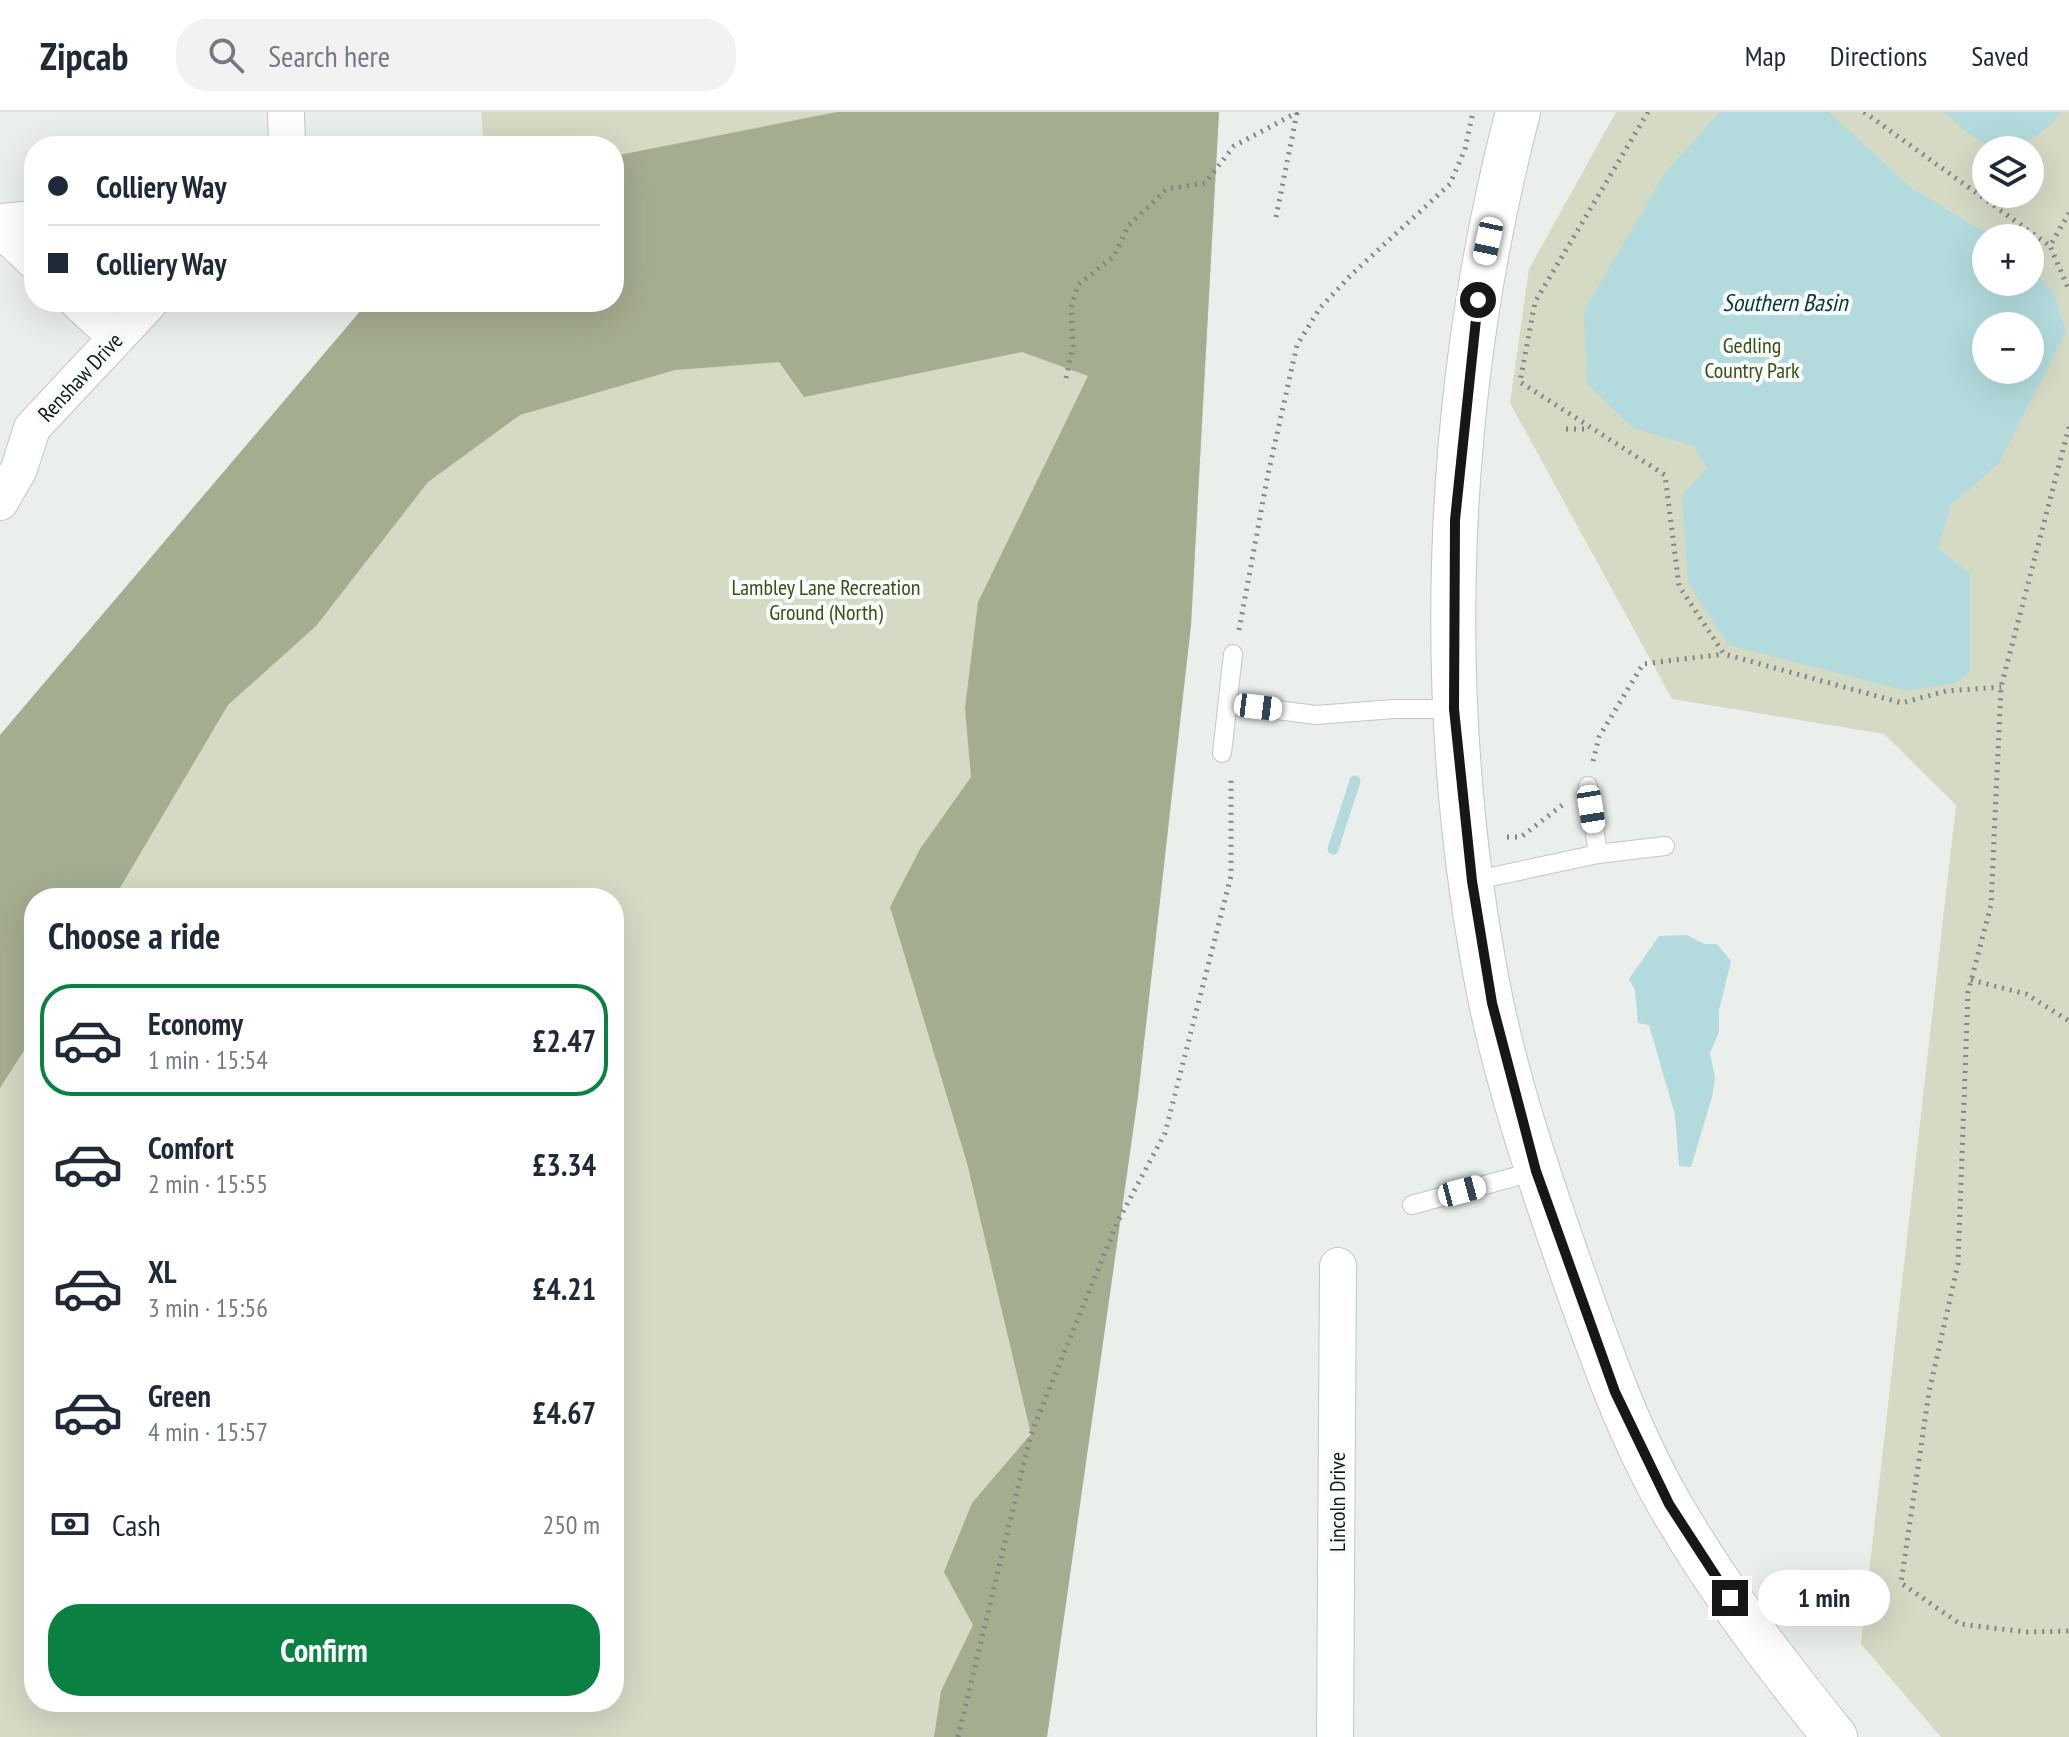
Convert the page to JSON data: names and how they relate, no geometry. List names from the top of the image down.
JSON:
{
  "streets": {
    "street": ["Renshaw Drive", "Lincoln Drive"]
  },
  "water": ["Southern Basin"],
  "parks": ["Gedling Country Park", "Lambley Lane Recreation Ground (North)"],
  "page": {
    "header": "Zipcab",
    "search": "Search here",
    "nav": ["Map", "Directions", "Saved"],
    "map_buttons": ["+", "−"],
    "banner": ["Colliery Way", "Colliery Way"],
    "heading": "Choose a ride",
    "list": [
      {
        "name": "Economy",
        "note": "1 min · 15:54",
        "value": "£2.47"
      },
      {
        "name": "Comfort",
        "note": "2 min · 15:55",
        "value": "£3.34"
      },
      {
        "name": "XL",
        "note": "3 min · 15:56",
        "value": "£4.21"
      },
      {
        "name": "Green",
        "note": "4 min · 15:57",
        "value": "£4.67"
      }
    ],
    "pay": ["Cash", "250 m"],
    "bubble": "1 min",
    "buttons": "Confirm"
  }
}
